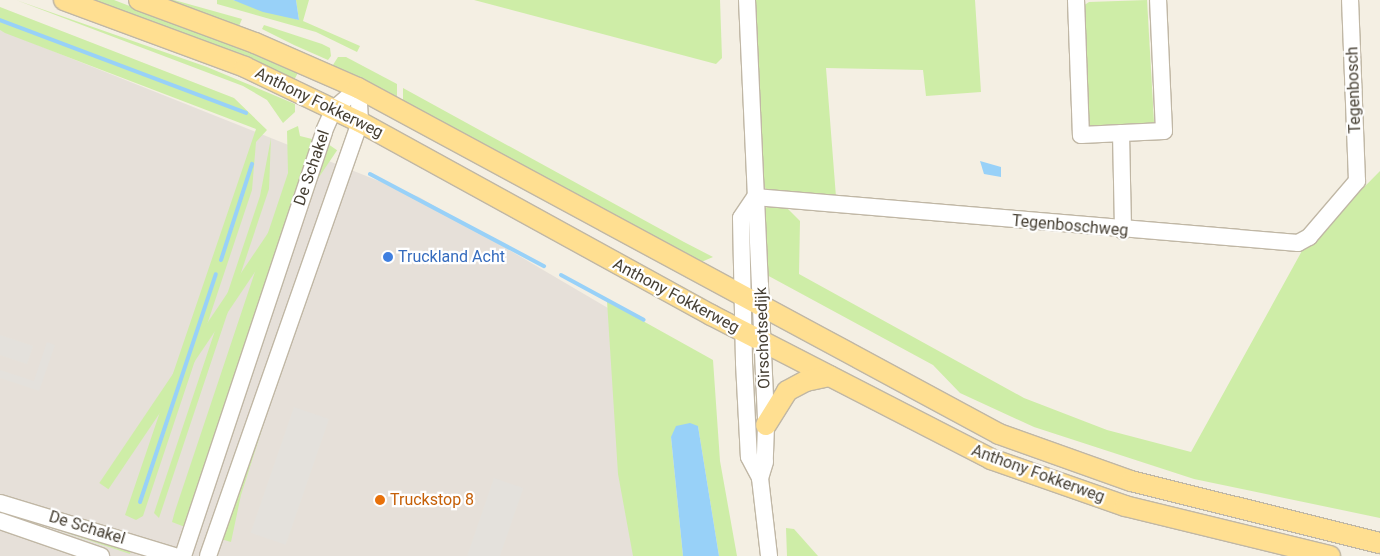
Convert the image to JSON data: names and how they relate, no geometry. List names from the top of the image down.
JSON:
{
  "streets": {
    "main road": ["Anthony Fokkerweg"],
    "street": [
      "Tegenbosch",
      "De Schakel",
      "Tegenboschweg",
      "Oirschotsedijk"
    ]
  },
  "crossings": [
    ["Tegenbosch", "Tegenboschweg"],
    ["Anthony Fokkerweg", "De Schakel"],
    ["Anthony Fokkerweg", "Oirschotsedijk"],
    ["Tegenboschweg", "Oirschotsedijk"]
  ],
  "places": ["Truckland Acht", "Truckstop 8"]
}
